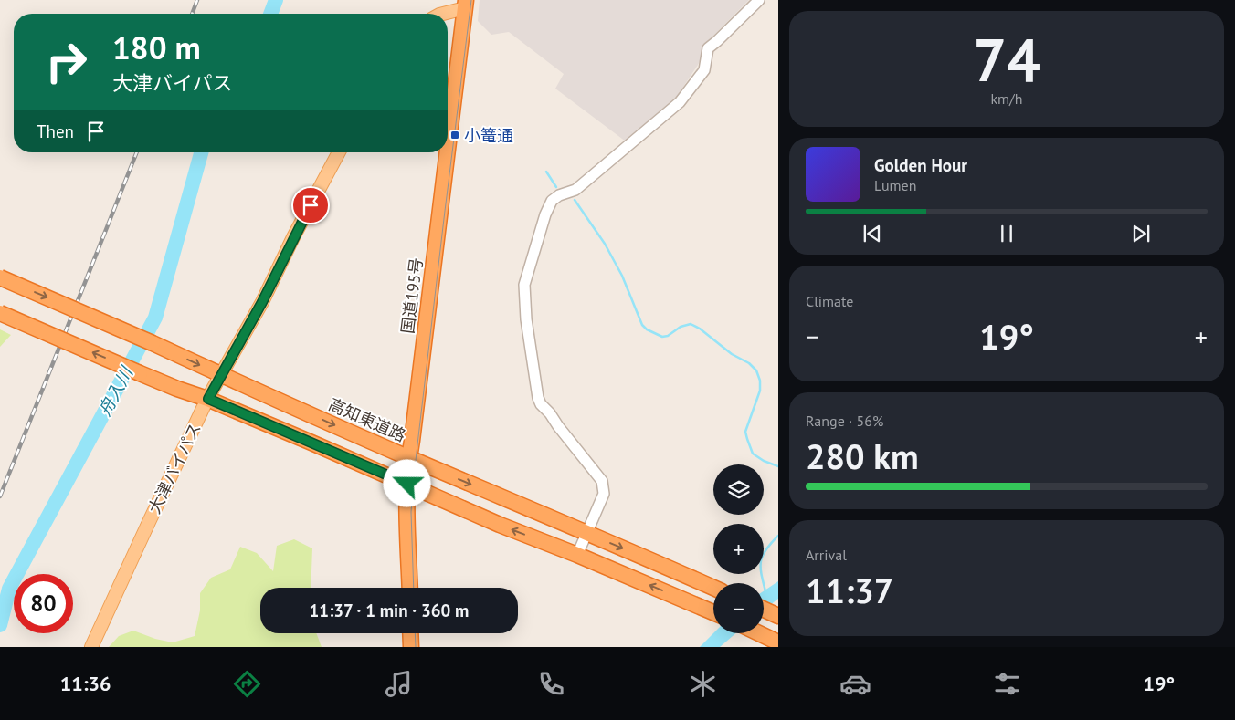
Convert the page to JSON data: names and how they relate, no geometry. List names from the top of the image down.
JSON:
{
  "streets": {
    "highway": ["国道195号", "高知東道路"],
    "main road": ["大津バイパス"]
  },
  "crossings": [
    ["国道195号", "高知東道路"],
    ["高知東道路", "大津バイパス"]
  ],
  "water": ["舟入川"],
  "places": {
    "transit": ["小篭通"]
  },
  "page": {
    "tile": [
      ["74", "km/h"],
      "Climate",
      ["Range · 56%", "280 km"],
      ["Arrival", "11:37"]
    ],
    "turn": ["180 m", "大津バイパス"],
    "then": "Then",
    "song": ["Golden Hour", "Lumen"],
    "heat": ["−", "19°", "+"],
    "map_buttons": ["+", "−"],
    "limit": "80",
    "trip": "11:37 · 1 min · 360 m",
    "tabs": ["11:36", "19°"]
  }
}
